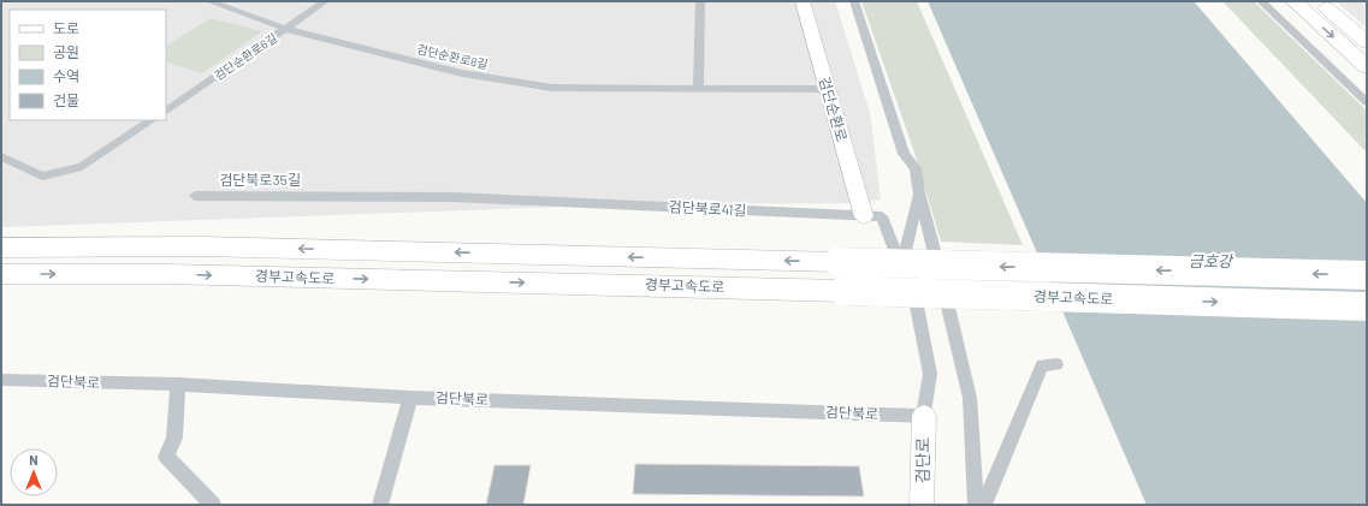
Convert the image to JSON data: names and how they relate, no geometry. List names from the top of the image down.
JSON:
{
  "streets": {
    "highway": ["경부고속도로"],
    "street": [
      "검단순환로6길",
      "검단순환로8길",
      "검단순환로",
      "검단북로35길",
      "검단북로41길",
      "검단북로",
      "검단로"
    ]
  },
  "crossings": [
    ["검단순환로6길", "검단순환로8길"],
    ["검단순환로8길", "검단순환로"],
    ["검단순환로", "검단북로41길"],
    ["검단북로35길", "검단북로41길"],
    ["검단북로41길", "검단북로"],
    ["검단북로41길", "검단로"],
    ["검단북로", "검단로"]
  ],
  "water": ["금호강"],
  "legend": [
    "도로",
    "공원",
    "수역",
    "건물"
  ],
  "north": "top"
}
